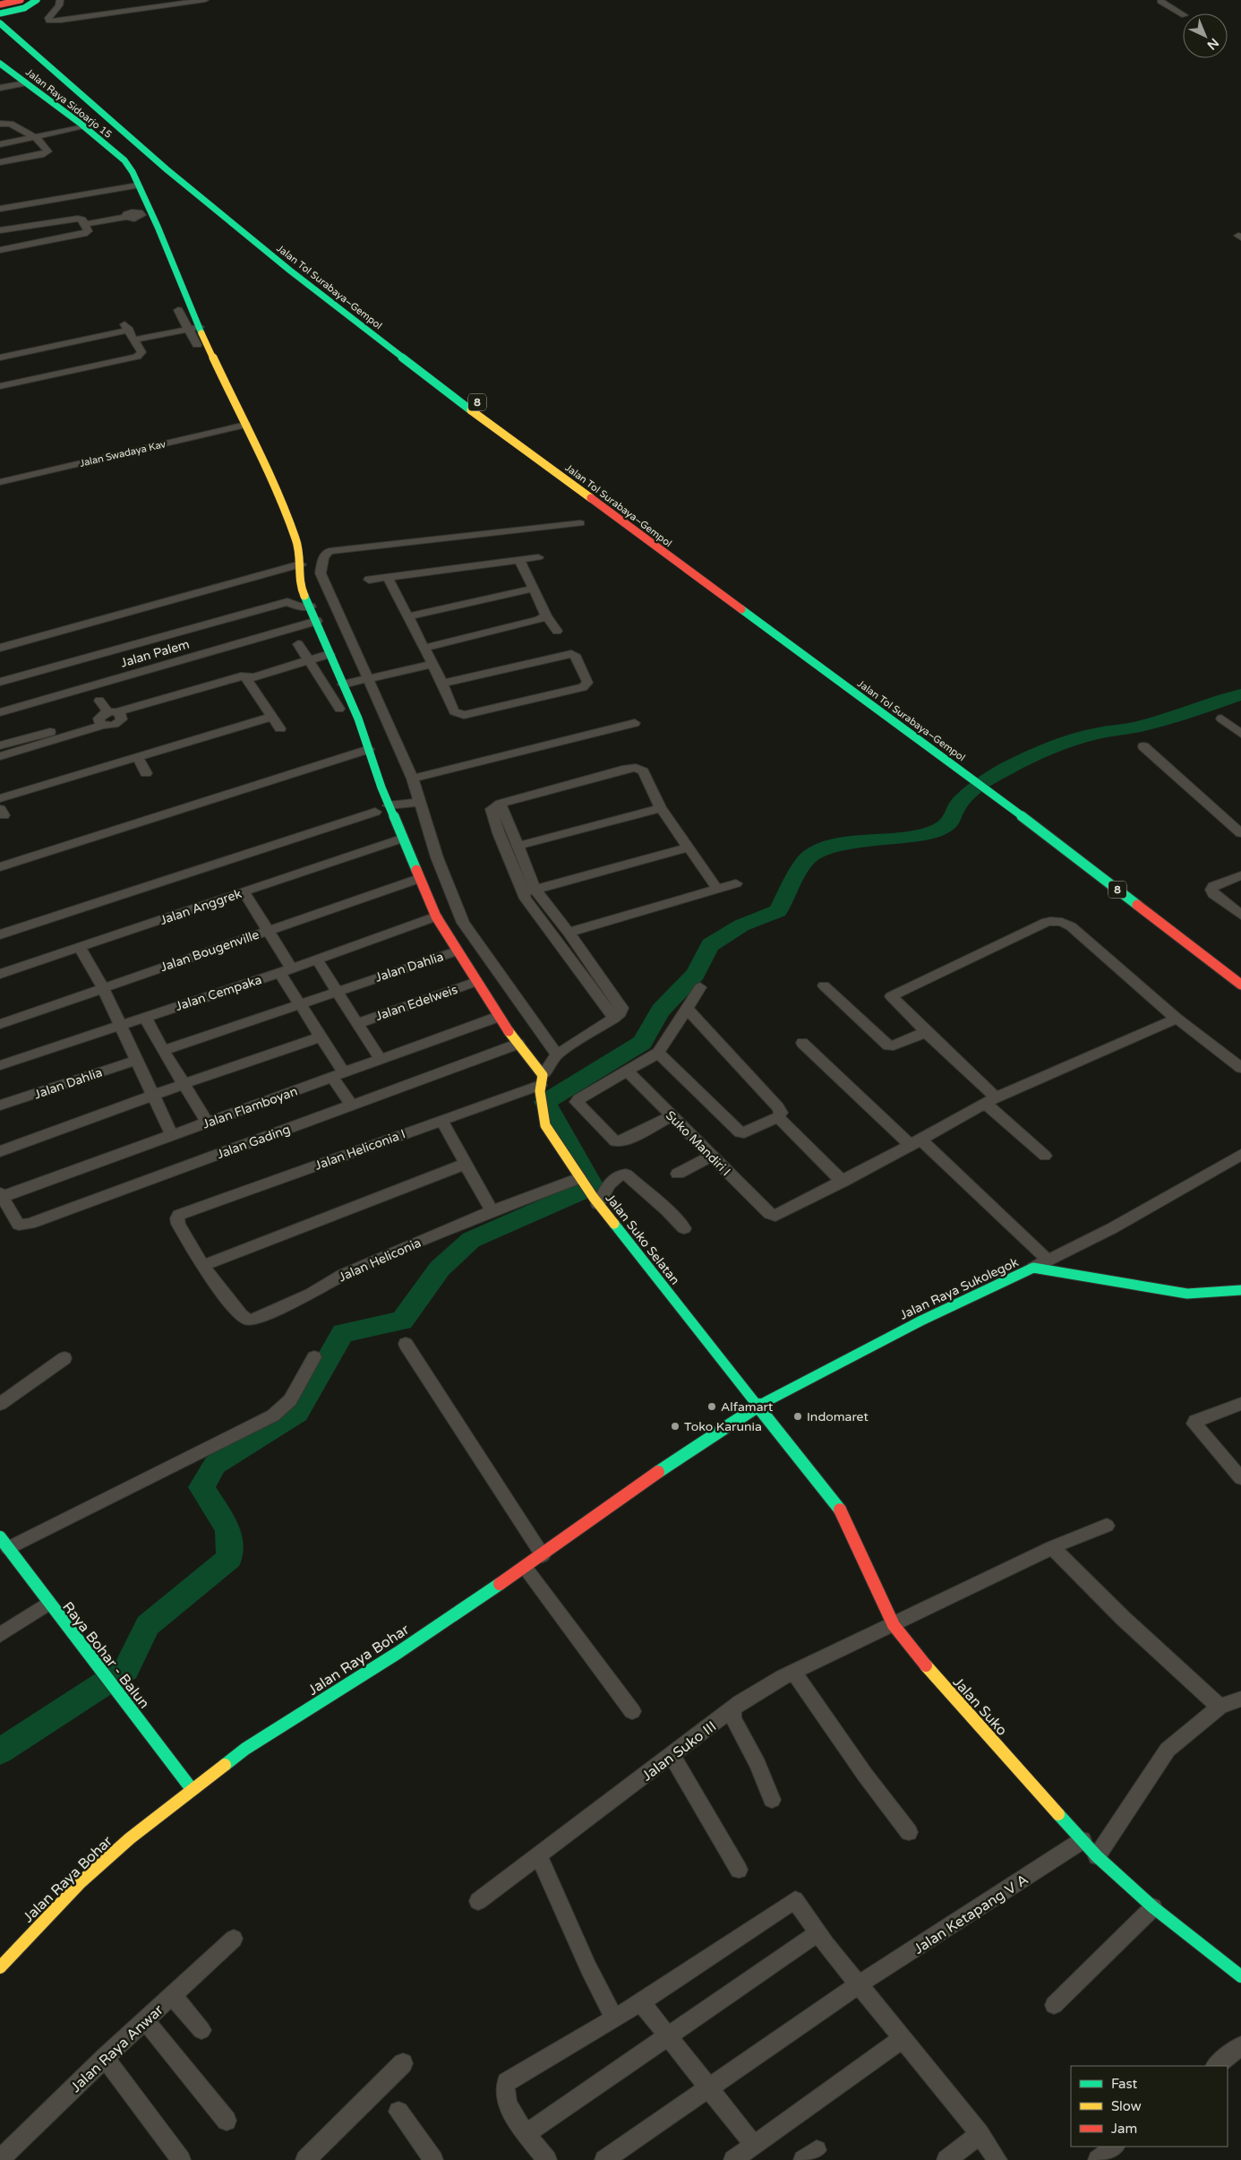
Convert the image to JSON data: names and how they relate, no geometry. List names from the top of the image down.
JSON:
{
  "streets": {
    "main road": [
      "Jalan Raya Sidoarjo 15",
      "Jalan Tol Surabaya–Gempol",
      "8",
      "Jalan Suko Selatan",
      "Jalan Raya Sukolegok",
      "Raya Bohar - Balun",
      "Jalan Raya Bohar",
      "Jalan Suko"
    ],
    "street": [
      "Jalan Swadaya Kav",
      "Jalan Palem",
      "Jalan Anggrek",
      "Jalan Bougenville",
      "Jalan Dahlia",
      "Jalan Cempaka",
      "Jalan Edelweis",
      "Jalan Flamboyan",
      "Jalan Gading",
      "Suko Mandiri I",
      "Jalan Heliconia I",
      "Jalan Heliconia",
      "Jalan Suko III",
      "Jalan Ketapang V A",
      "Jalan Raya Anwar"
    ]
  },
  "crossings": [
    ["Jalan Flamboyan", "Jalan Gading"],
    ["Jalan Heliconia I", "Jalan Suko Selatan"],
    ["Jalan Heliconia I", "Jalan Heliconia"],
    ["Jalan Suko Selatan", "Jalan Heliconia"],
    ["Jalan Suko Selatan", "Jalan Raya Sukolegok"],
    ["Jalan Suko Selatan", "Jalan Raya Bohar"],
    ["Jalan Suko Selatan", "Jalan Suko"],
    ["Jalan Raya Sukolegok", "Jalan Raya Bohar"],
    ["Jalan Raya Sukolegok", "Jalan Suko"],
    ["Raya Bohar - Balun", "Jalan Raya Bohar"],
    ["Jalan Raya Bohar", "Jalan Suko"],
    ["Jalan Suko", "Jalan Suko III"],
    ["Jalan Suko", "Jalan Ketapang V A"]
  ],
  "places": ["Alfamart", "Indomaret", "Toko Karunia"],
  "legend": ["Fast", "Slow", "Jam"],
  "north": "bottom right"
}
